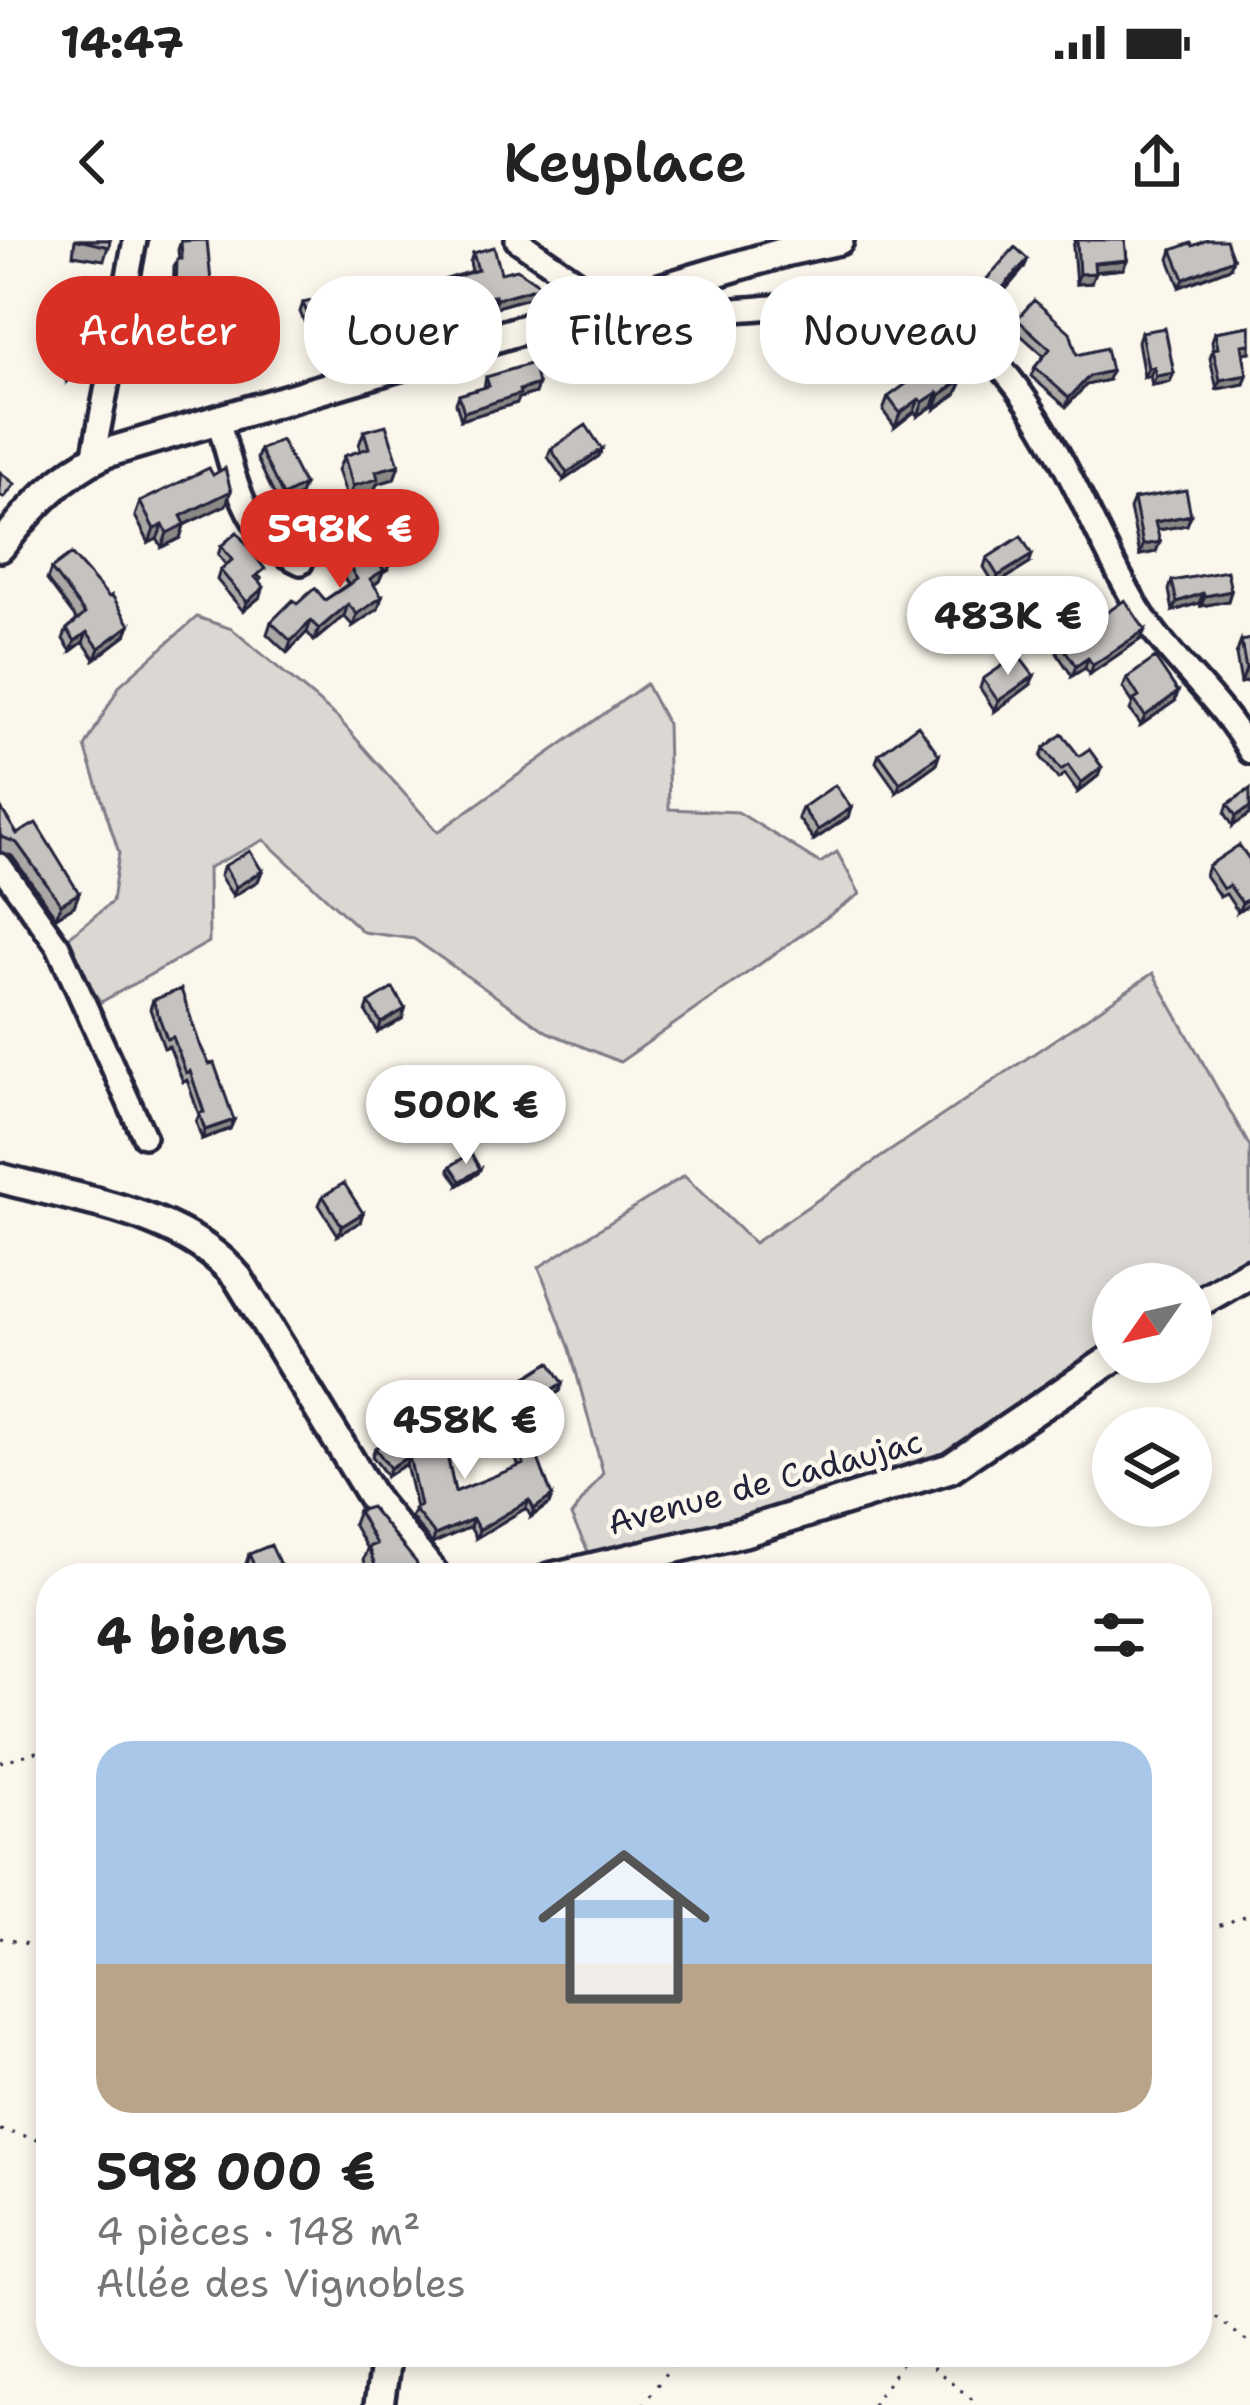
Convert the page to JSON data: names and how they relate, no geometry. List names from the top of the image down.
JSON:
{
  "streets": {
    "street": ["Avenue de Cadaujac"]
  },
  "north": "bottom left",
  "page": {
    "status": "14:47",
    "header": "Keyplace",
    "chip": [
      "Acheter",
      "Louer",
      "Filtres",
      "Nouveau"
    ],
    "price": [
      "598K €",
      "483K €",
      "500K €",
      "458K €"
    ],
    "heading": "4 biens",
    "list": [
      {
        "name": "598 000 €",
        "note": "4 pièces · 148 m² · Allée des Vignobles"
      }
    ]
  }
}
